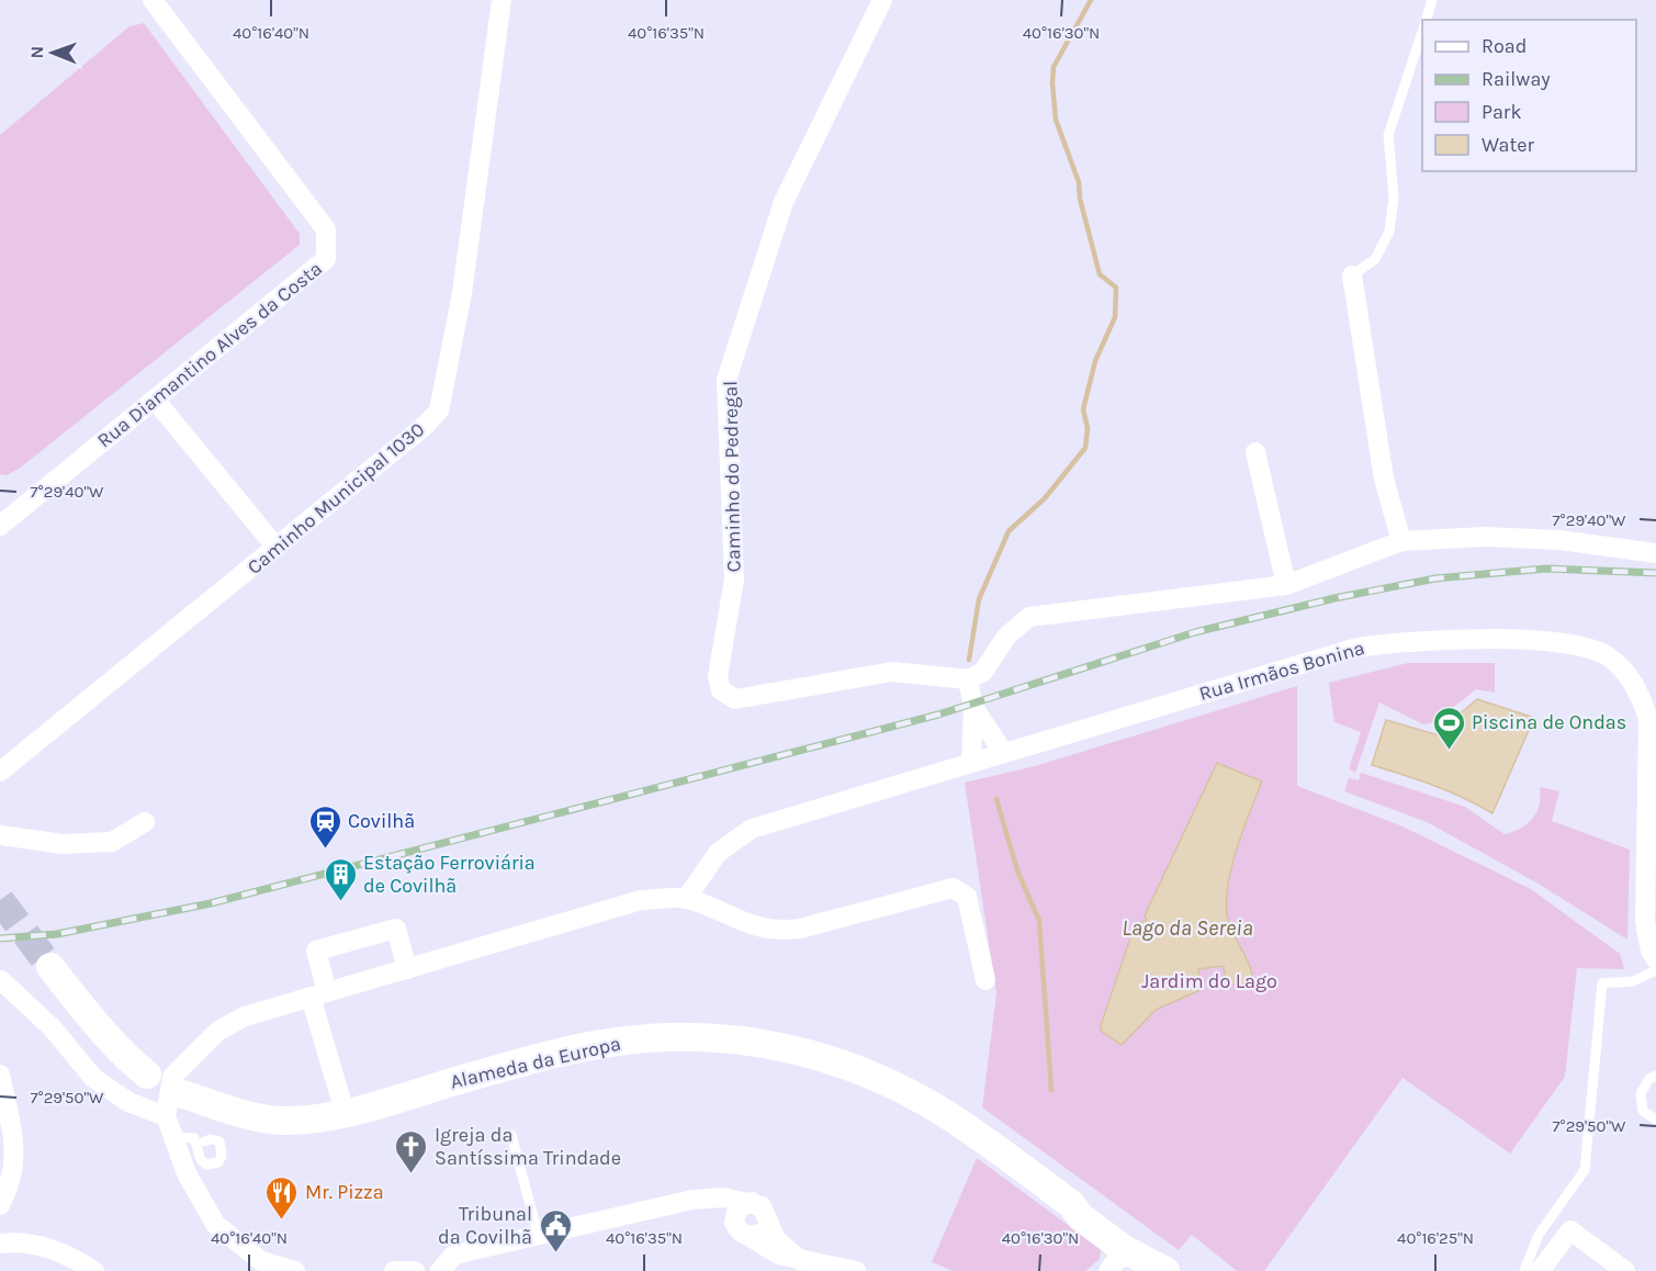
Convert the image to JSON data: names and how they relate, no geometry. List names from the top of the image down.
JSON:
{
  "streets": {
    "main road": ["Alameda da Europa"],
    "street": [
      "Rua Diamantino Alves da Costa",
      "Caminho do Pedregal",
      "Caminho Municipal 1030",
      "Rua Irmãos Bonina"
    ]
  },
  "water": ["Lago da Sereia"],
  "parks": ["Jardim do Lago"],
  "places": {
    "sports": ["Piscina de Ondas"],
    "station": ["Covilhã"],
    "building": ["Estação Ferroviária de Covilhã"],
    "church": ["Igreja da Santíssima Trindade"],
    "restaurant": ["Mr. Pizza"],
    "public building": ["Tribunal da Covilhã"]
  },
  "legend": [
    "Road",
    "Railway",
    "Park",
    "Water"
  ],
  "north": "left",
  "coordinates": [
    "40°16'40\"N",
    "40°16'35\"N",
    "40°16'30\"N",
    "7°29'40\"W",
    "7°29'50\"W",
    "40°16'25\"N"
  ]
}
